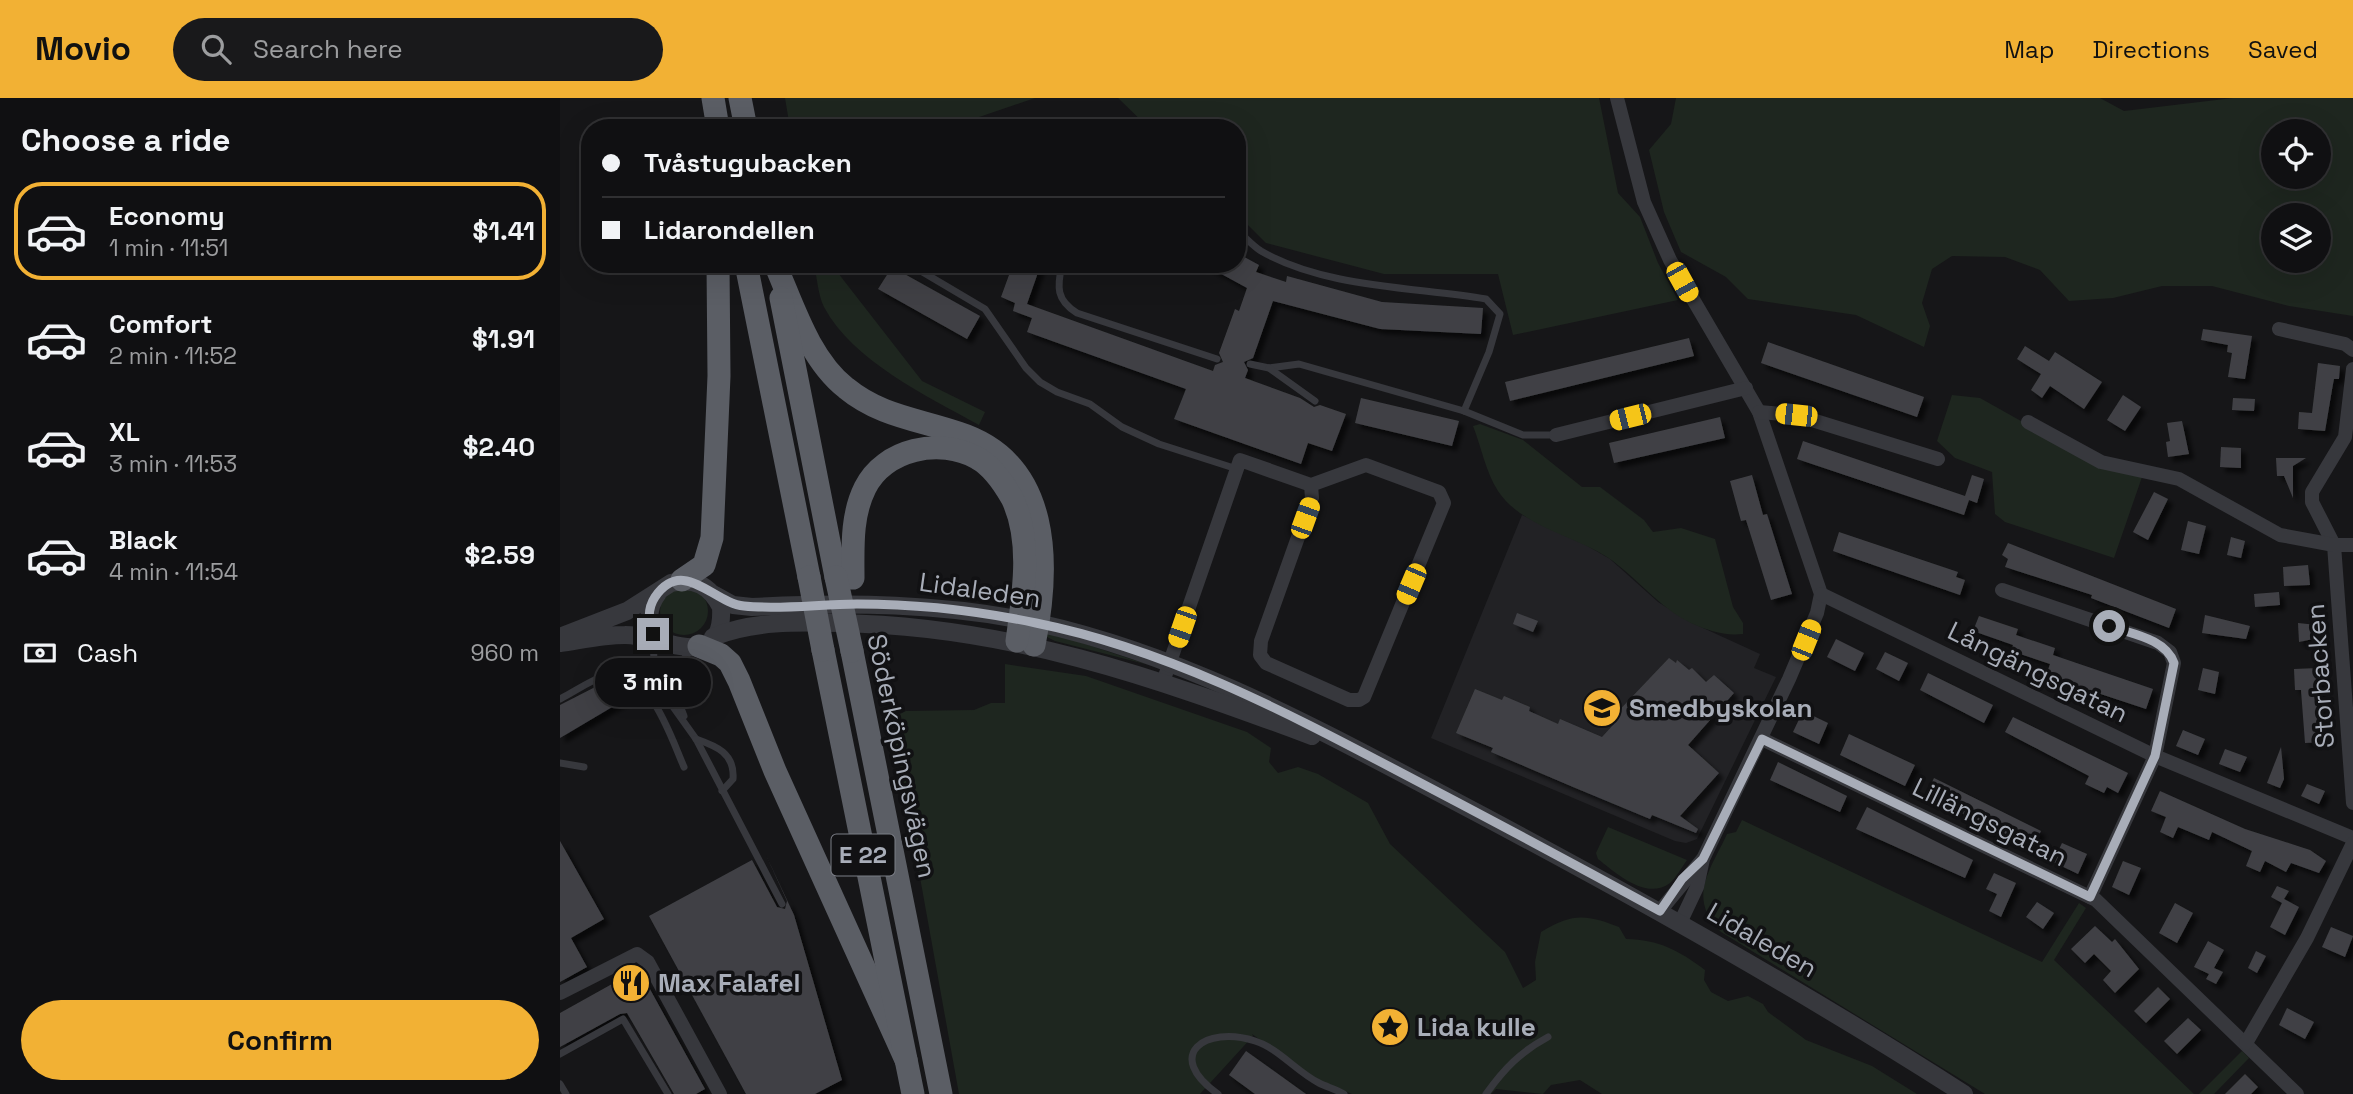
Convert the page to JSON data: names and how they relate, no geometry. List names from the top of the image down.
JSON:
{
  "streets": {
    "highway": ["Söderköpingsvägen", "E 22"],
    "street": [
      "Lidaleden",
      "Långängsgatan",
      "Storbacken",
      "Lillängsgatan"
    ]
  },
  "places": {
    "school or university": ["Smedbyskolan"],
    "restaurant": ["Max Falafel"],
    "place": ["Lida kulle"]
  },
  "page": {
    "header": "Movio",
    "search": "Search here",
    "nav": ["Map", "Directions", "Saved"],
    "heading": "Choose a ride",
    "banner": ["Tvåstugubacken", "Lidarondellen"],
    "list": [
      {
        "name": "Economy",
        "note": "1 min · 11:51",
        "value": "$1.41"
      },
      {
        "name": "Comfort",
        "note": "2 min · 11:52",
        "value": "$1.91"
      },
      {
        "name": "XL",
        "note": "3 min · 11:53",
        "value": "$2.40"
      },
      {
        "name": "Black",
        "note": "4 min · 11:54",
        "value": "$2.59"
      }
    ],
    "pay": ["Cash", "960 m"],
    "bubble": "3 min",
    "buttons": "Confirm"
  }
}
